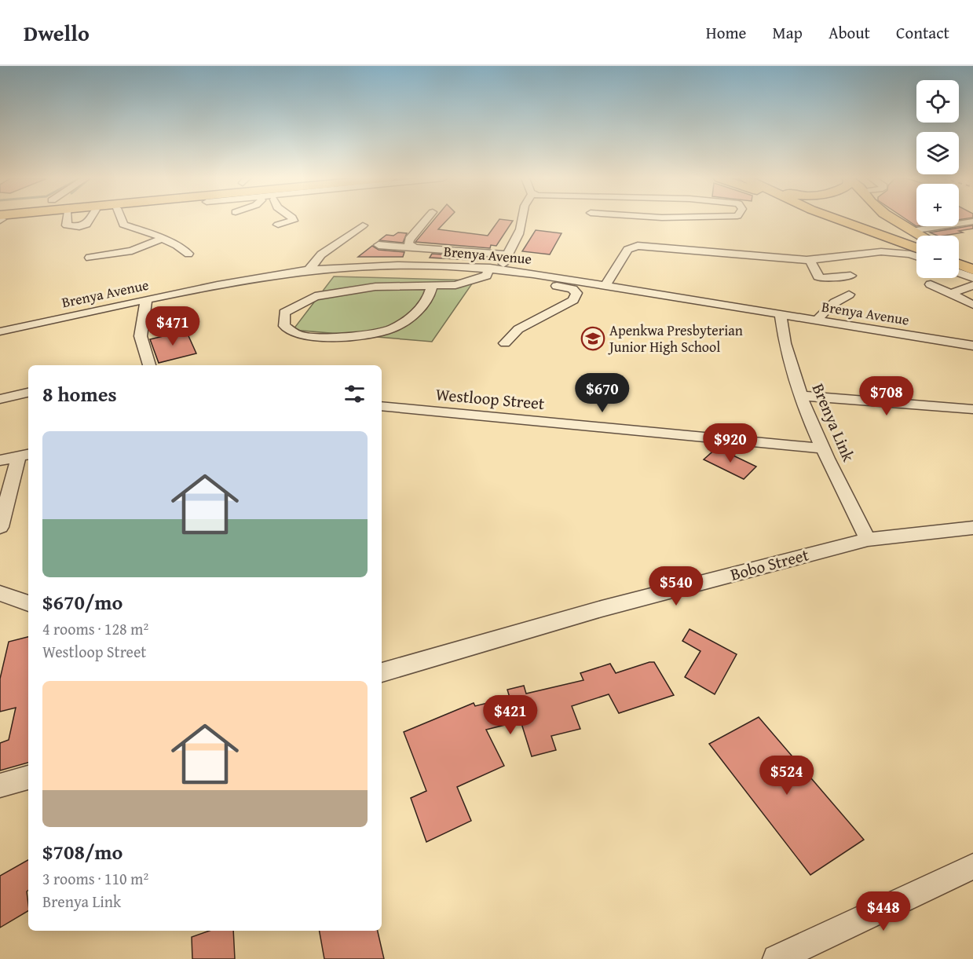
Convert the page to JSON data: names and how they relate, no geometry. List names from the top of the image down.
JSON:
{
  "streets": {
    "street": [
      "Brenya Avenue",
      "Westloop Street",
      "Brenya Link",
      "Bobo Street"
    ]
  },
  "crossings": [
    ["Brenya Avenue", "Brenya Link"],
    ["Westloop Street", "Brenya Link"],
    ["Brenya Link", "Bobo Street"]
  ],
  "places": {
    "school or university": ["Apenkwa Presbyterian Junior High School"]
  },
  "page": {
    "header": "Dwello",
    "nav": [
      "Home",
      "Map",
      "About",
      "Contact"
    ],
    "map_buttons": ["+", "−"],
    "price": [
      "$471",
      "$670",
      "$708",
      "$920",
      "$540",
      "$421",
      "$524",
      "$448"
    ],
    "heading": "8 homes",
    "list": [
      {
        "name": "$670/mo",
        "note": "4 rooms · 128 m² · Westloop Street"
      },
      {
        "name": "$708/mo",
        "note": "3 rooms · 110 m² · Brenya Link"
      }
    ]
  }
}
